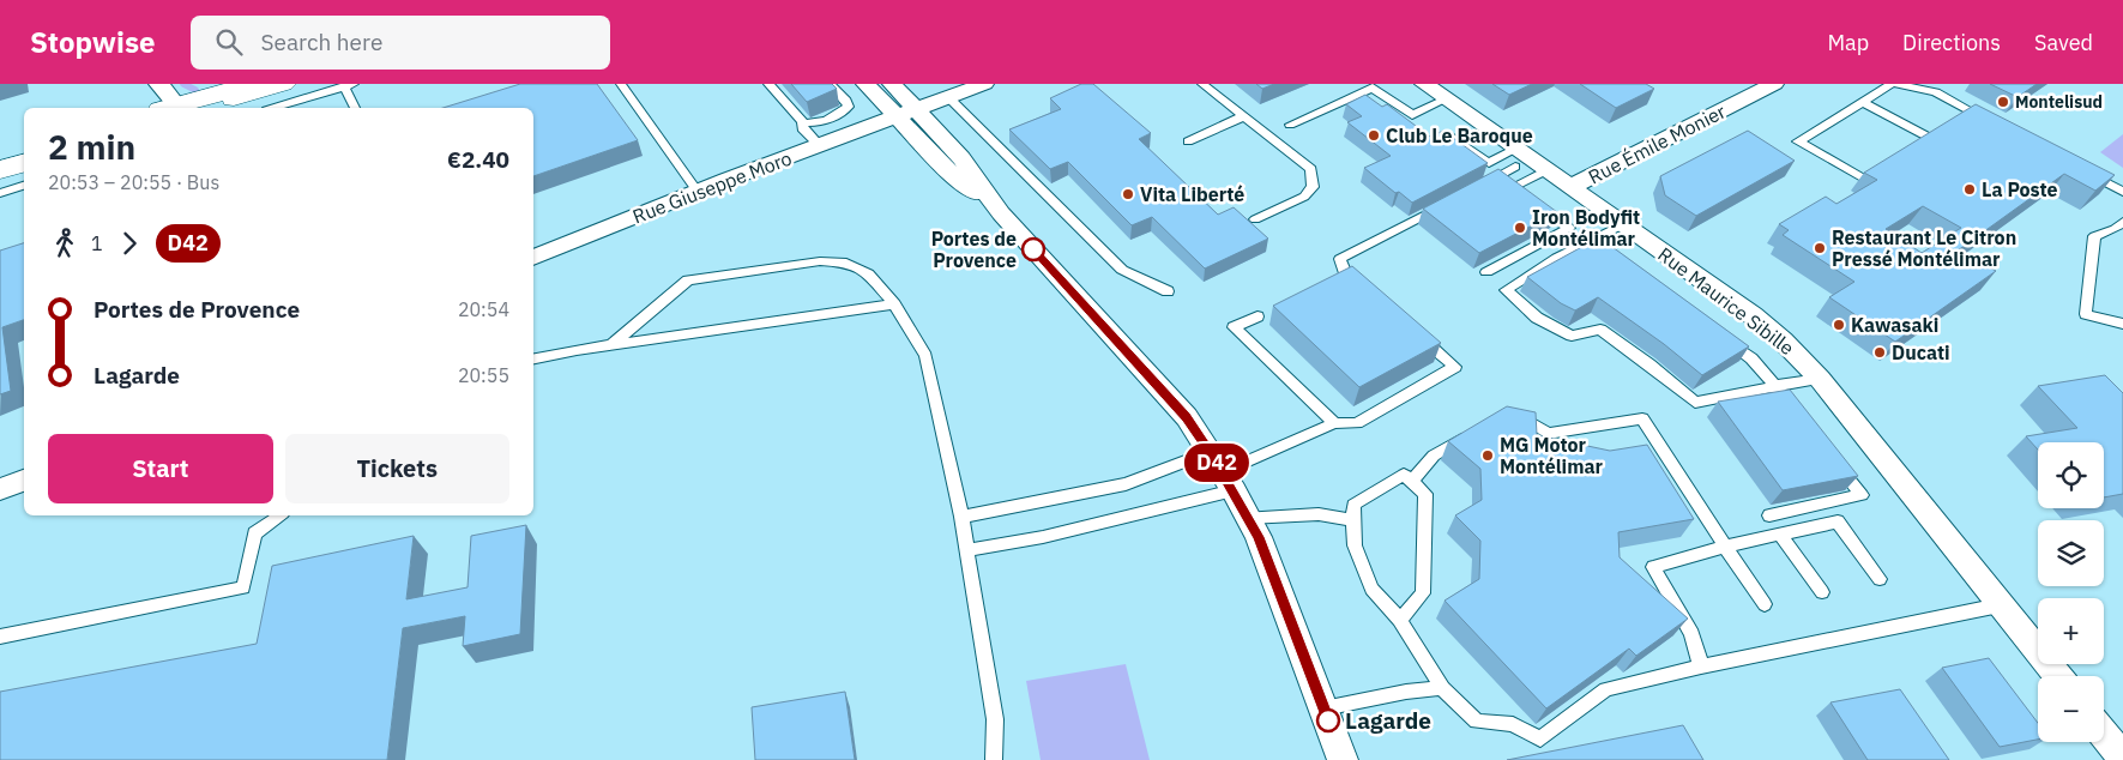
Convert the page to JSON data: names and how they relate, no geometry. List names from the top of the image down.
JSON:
{
  "streets": {
    "street": ["Rue Émile Monier", "Rue Giuseppe Moro", "Rue Maurice Sibille"]
  },
  "crossings": [
    ["Rue Émile Monier", "Rue Maurice Sibille"]
  ],
  "places": [
    "Montelisud",
    "Club Le Baroque",
    "La Poste",
    "Vita Liberté",
    "Iron Bodyfit Montélimar",
    "Restaurant Le Citron Pressé Montélimar",
    "Portes de Provence",
    "Kawasaki",
    "Ducati",
    "MG Motor Montélimar",
    "Lagarde"
  ],
  "lines": ["bus line D42"],
  "page": {
    "header": "Stopwise",
    "search": "Search here",
    "nav": ["Map", "Directions", "Saved"],
    "on_map": "D42",
    "heading": ["2 min", "20:53 – 20:55 · Bus", "€2.40"],
    "legs": ["1", "D42"],
    "list": [
      {
        "name": "Portes de Provence",
        "value": "20:54"
      },
      {
        "name": "Lagarde",
        "value": "20:55"
      }
    ],
    "buttons": ["Start", "Tickets"],
    "map_buttons": ["+", "−"]
  }
}
